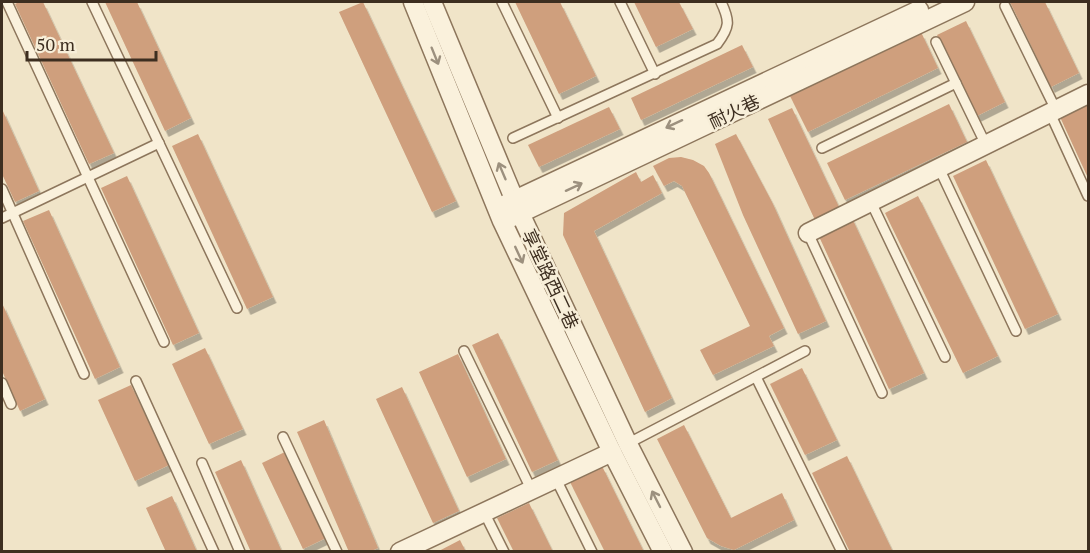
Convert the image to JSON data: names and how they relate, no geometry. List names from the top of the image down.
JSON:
{
  "streets": {
    "street": ["耐火巷", "享堂路西二巷"]
  },
  "crossings": [
    ["耐火巷", "享堂路西二巷"]
  ],
  "scale_bar": "50 m"
}
